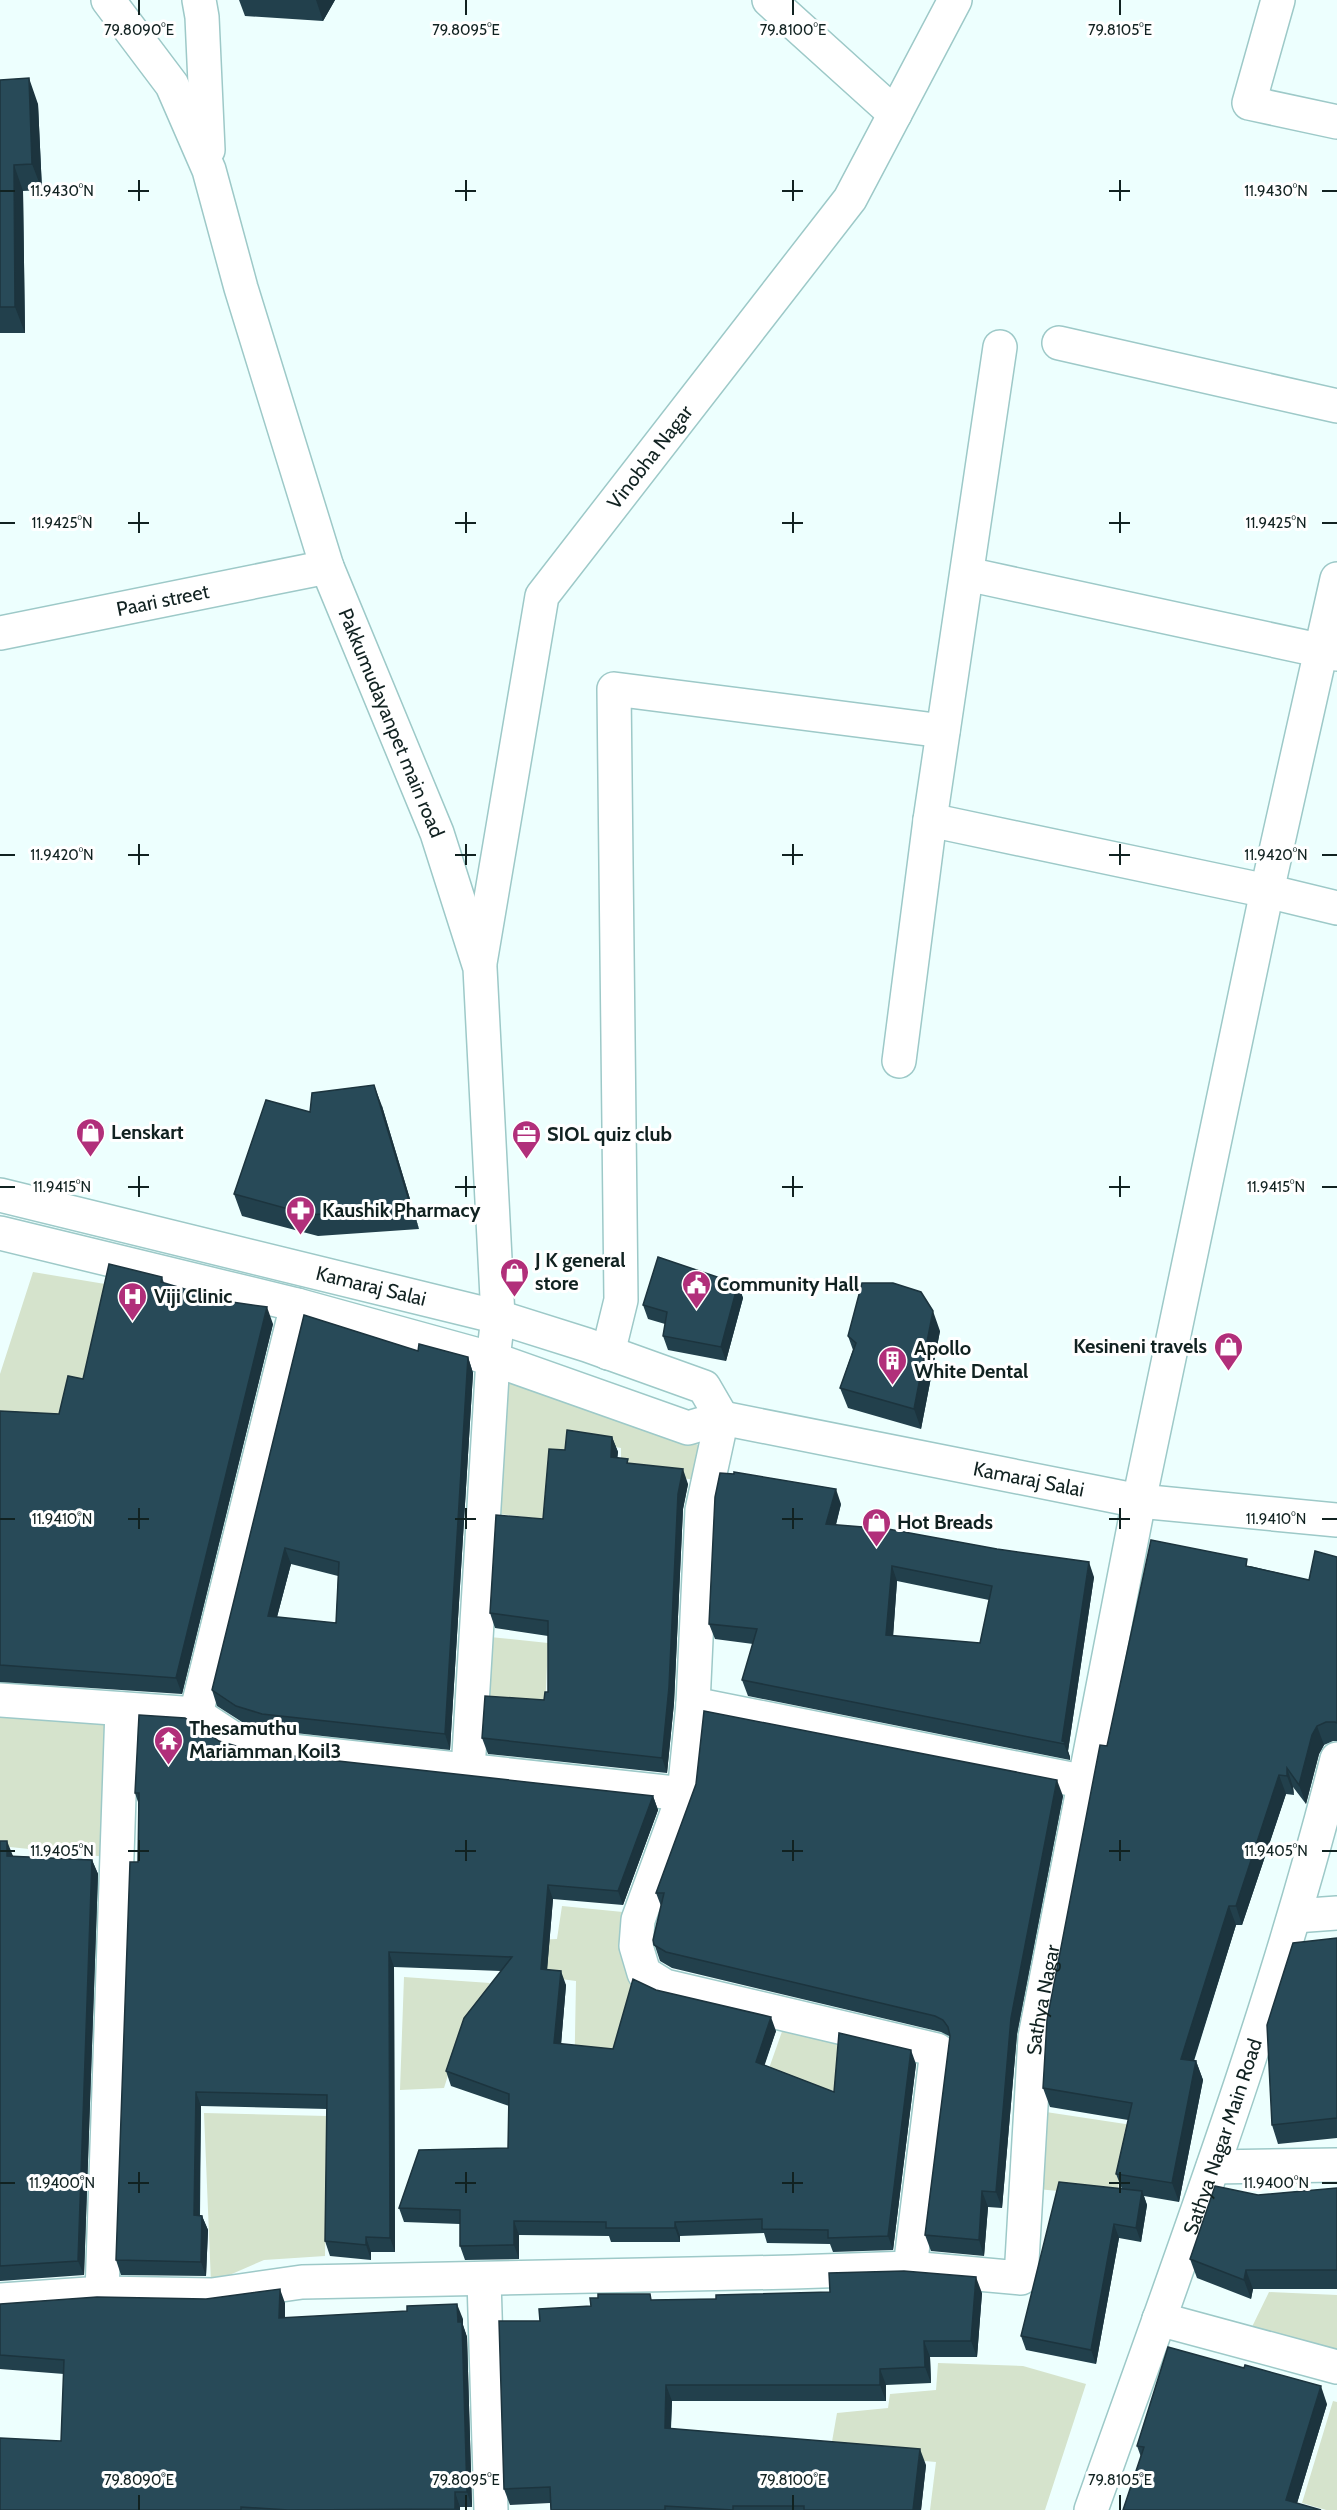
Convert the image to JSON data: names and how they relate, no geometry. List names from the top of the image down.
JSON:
{
  "streets": {
    "street": [
      "Vinobha Nagar",
      "Paari street",
      "Pakkumudayanpet main road",
      "Kamaraj Salai",
      "Sathya Nagar",
      "Sathya Nagar Main Road"
    ]
  },
  "crossings": [
    ["Vinobha Nagar", "Pakkumudayanpet main road"],
    ["Paari street", "Pakkumudayanpet main road"],
    ["Pakkumudayanpet main road", "Kamaraj Salai"],
    ["Kamaraj Salai", "Sathya Nagar"]
  ],
  "places": {
    "shop": [
      "Lenskart",
      "J K general store",
      "Kesineni travels",
      "Hot Breads"
    ],
    "office": ["SIOL quiz club"],
    "pharmacy": ["Kaushik Pharmacy"],
    "public building": ["Community Hall"],
    "hospital": ["Viji Clinic"],
    "building": ["Apollo White Dental"],
    "temple": ["Thesamuthu Mariamman Koil3"]
  },
  "coordinates": [
    "79.8090°E",
    "79.8095°E",
    "79.8100°E",
    "79.8105°E",
    "11.9430°N",
    "11.9425°N",
    "11.9420°N",
    "11.9415°N",
    "11.9410°N",
    "11.9405°N",
    "11.9400°N"
  ]
}
